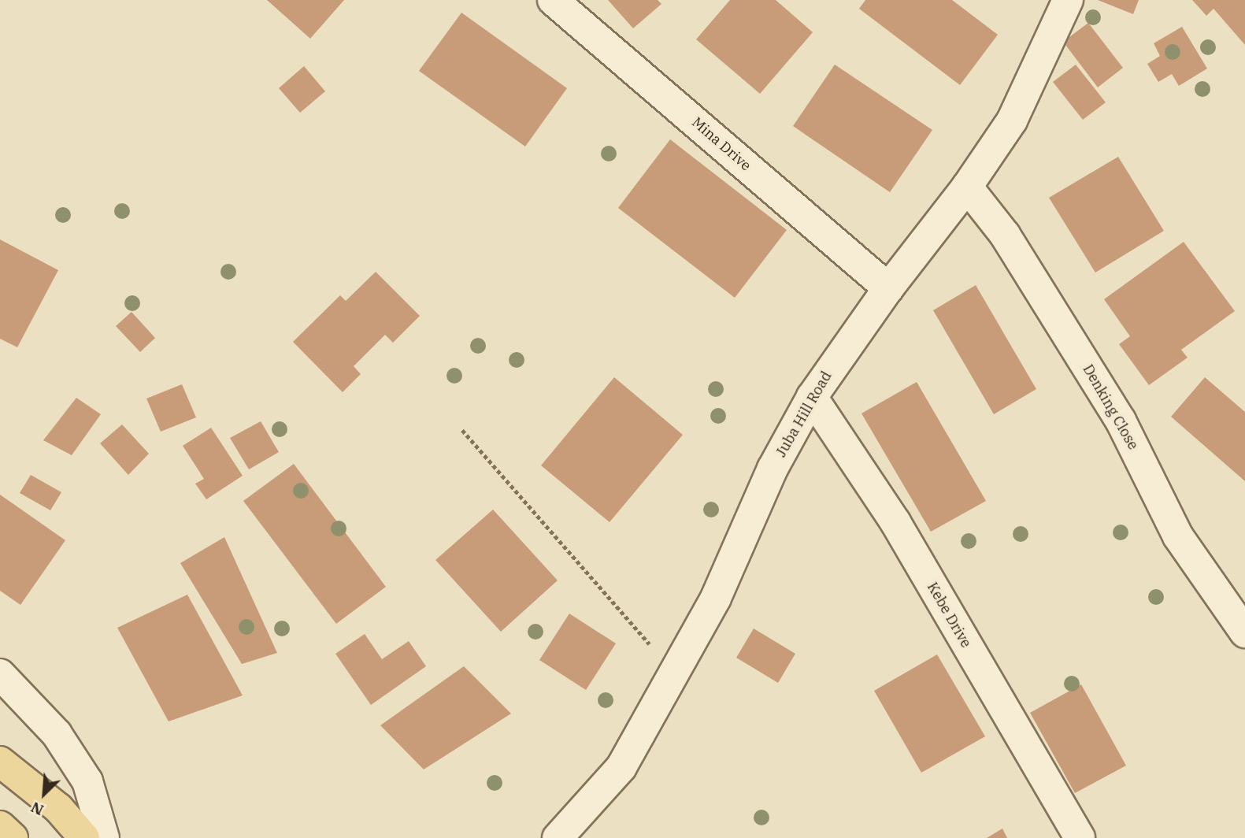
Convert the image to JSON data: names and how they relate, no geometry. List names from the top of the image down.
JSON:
{
  "streets": {
    "street": [
      "Mina Drive",
      "Denking Close",
      "Juba Hill Road",
      "Kebe Drive"
    ]
  },
  "crossings": [
    ["Mina Drive", "Juba Hill Road"],
    ["Denking Close", "Juba Hill Road"],
    ["Juba Hill Road", "Kebe Drive"]
  ],
  "north": "bottom left"
}
